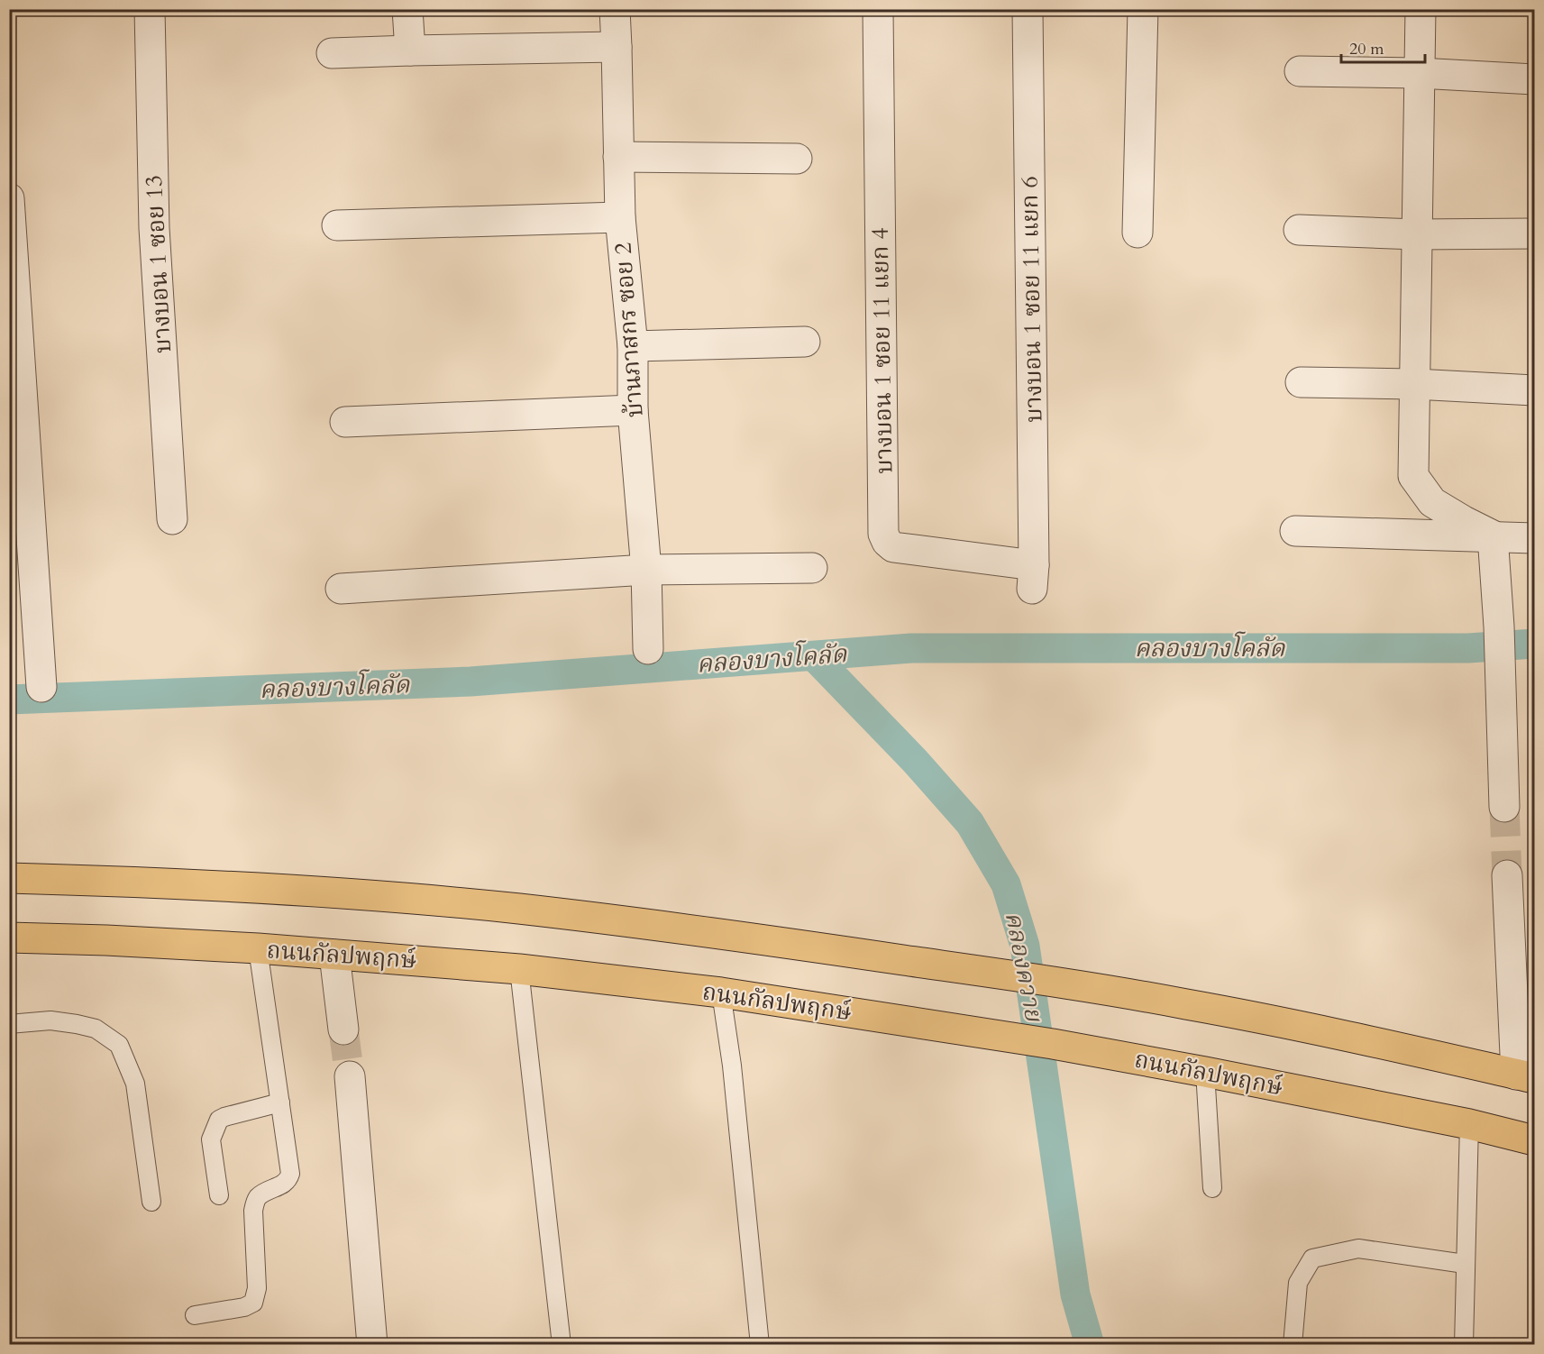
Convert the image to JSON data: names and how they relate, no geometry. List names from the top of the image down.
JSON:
{
  "streets": {
    "main road": ["ถนนกัลปพฤกษ์"],
    "street": [
      "บางบอน 1 ซอย 13",
      "บางบอน 1 ซอย 11 แยก 6",
      "บ้านภาสกร ซอย 2",
      "บางบอน 1 ซอย 11 แยก 4"
    ]
  },
  "crossings": [
    ["บางบอน 1 ซอย 11 แยก 6", "บางบอน 1 ซอย 11 แยก 4"]
  ],
  "water": ["คลองบางโคลัด", "คลองควาย"],
  "scale_bar": "20 m"
}
